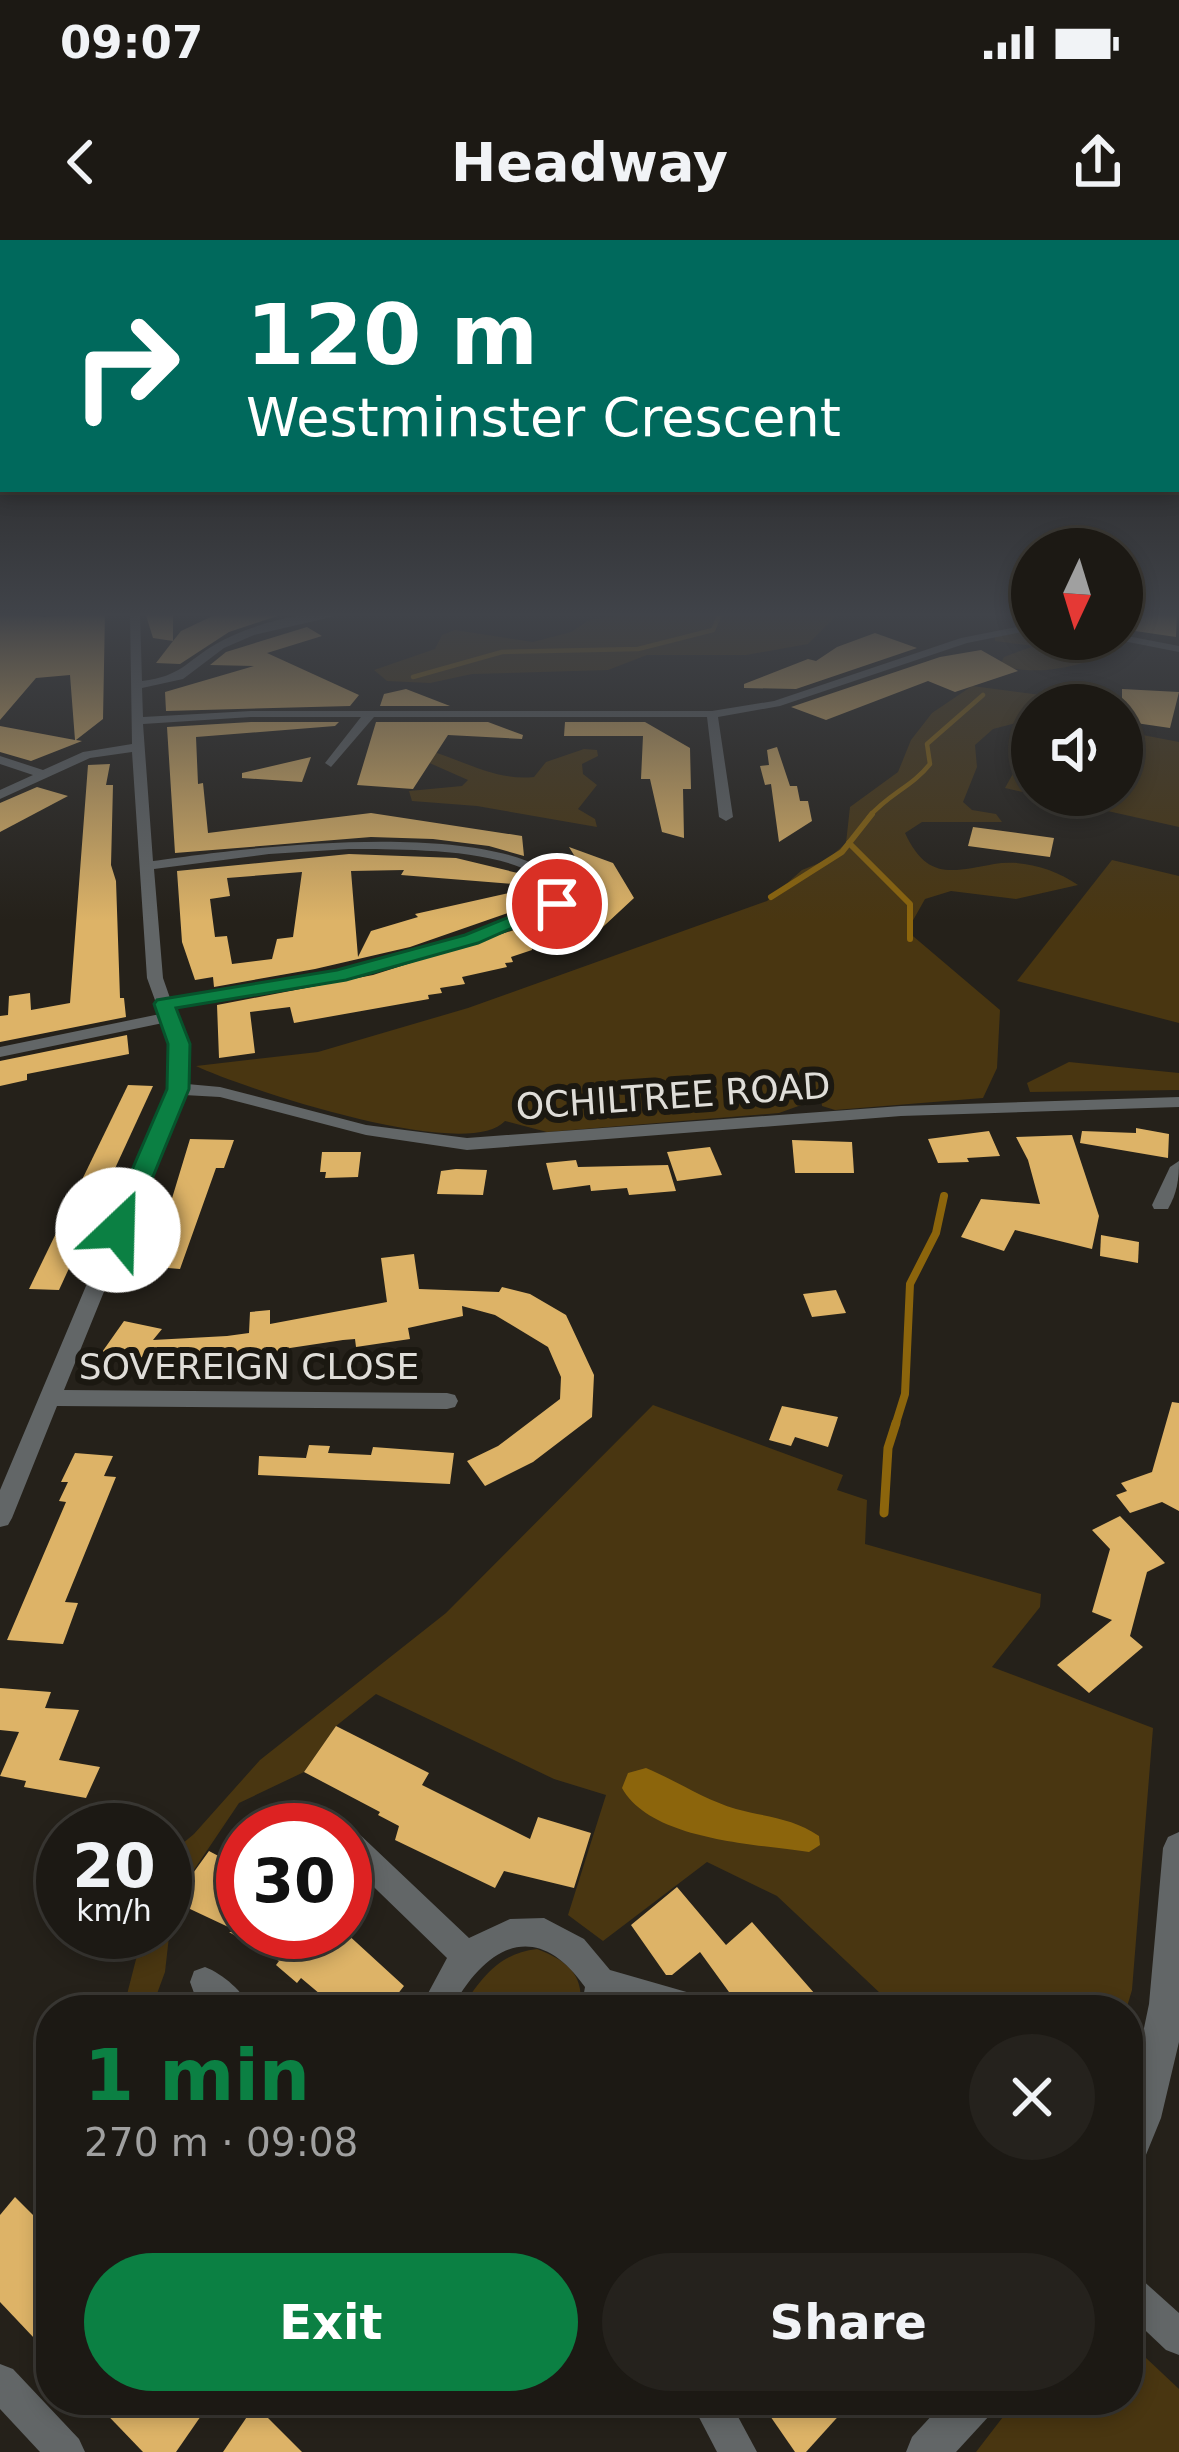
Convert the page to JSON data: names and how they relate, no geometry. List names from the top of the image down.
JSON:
{
  "streets": {
    "street": ["OCHILTREE ROAD", "SOVEREIGN CLOSE"]
  },
  "north": "bottom",
  "page": {
    "status": "09:07",
    "header": "Headway",
    "turn": ["120 m", "Westminster Crescent"],
    "speed": "20 km/h",
    "limit": "30",
    "heading": ["1 min", "270 m · 09:08"],
    "buttons": ["Exit", "Share"]
  }
}
